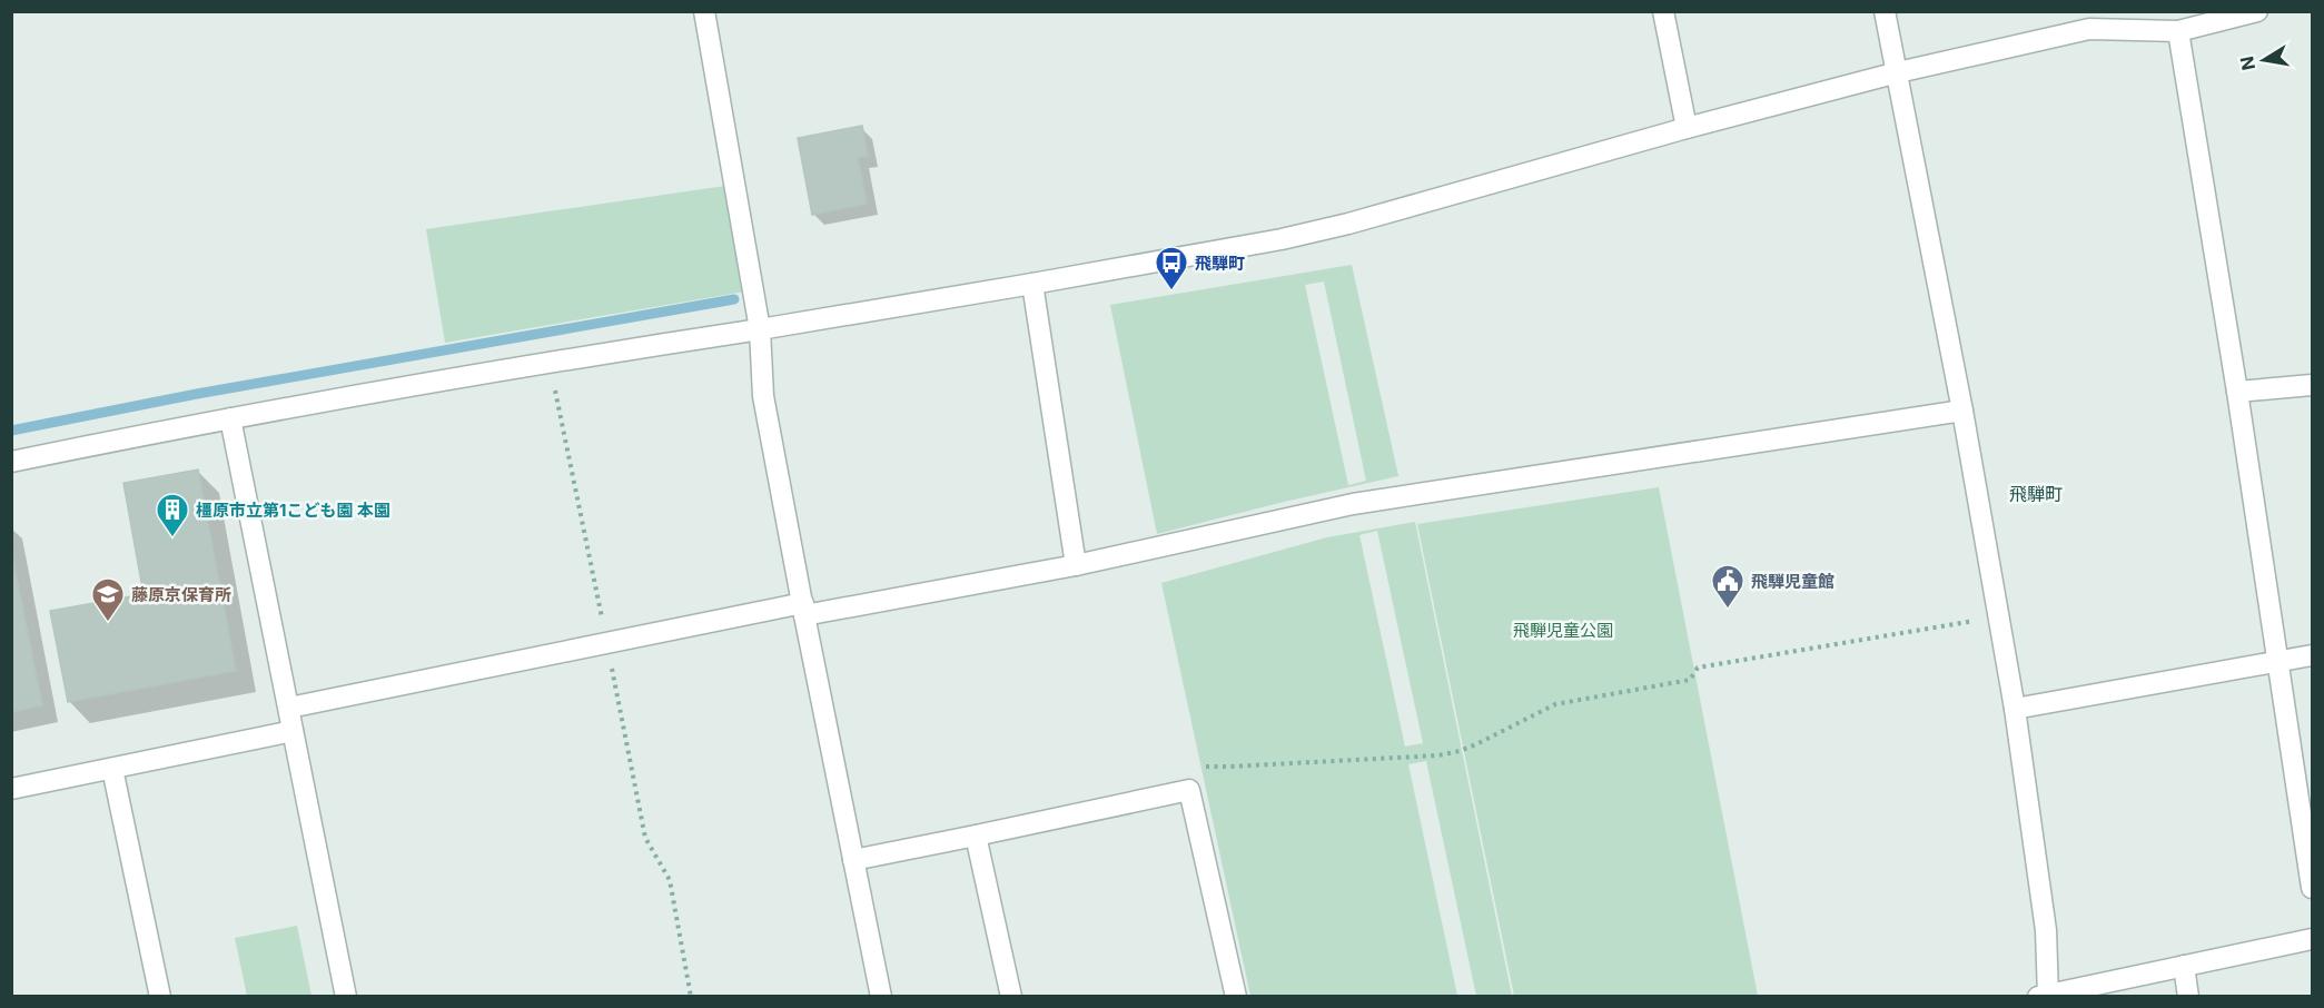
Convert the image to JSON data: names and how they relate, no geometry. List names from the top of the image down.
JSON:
{
  "districts": ["飛騨町"],
  "parks": ["飛騨児童公園"],
  "places": {
    "bus stop": ["飛騨町"],
    "building": ["橿原市立第1こども園 本園"],
    "public building": ["飛騨児童館"],
    "school or university": ["藤原京保育所"]
  },
  "north": "left"
}
